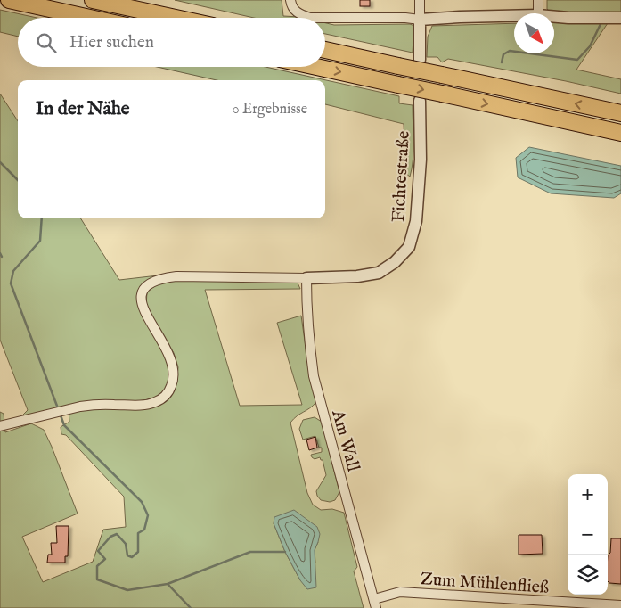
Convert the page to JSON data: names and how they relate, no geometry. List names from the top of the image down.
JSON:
{
  "streets": {
    "street": ["Fichtestraße", "Am Wall", "Zum Mühlenfließ"]
  },
  "crossings": [
    ["Fichtestraße", "Am Wall"],
    ["Am Wall", "Zum Mühlenfließ"]
  ],
  "north": "bottom right",
  "page": {
    "search": "Hier suchen",
    "heading": ["In der Nähe", "0 Ergebnisse"],
    "map_buttons": ["+", "−"]
  }
}
